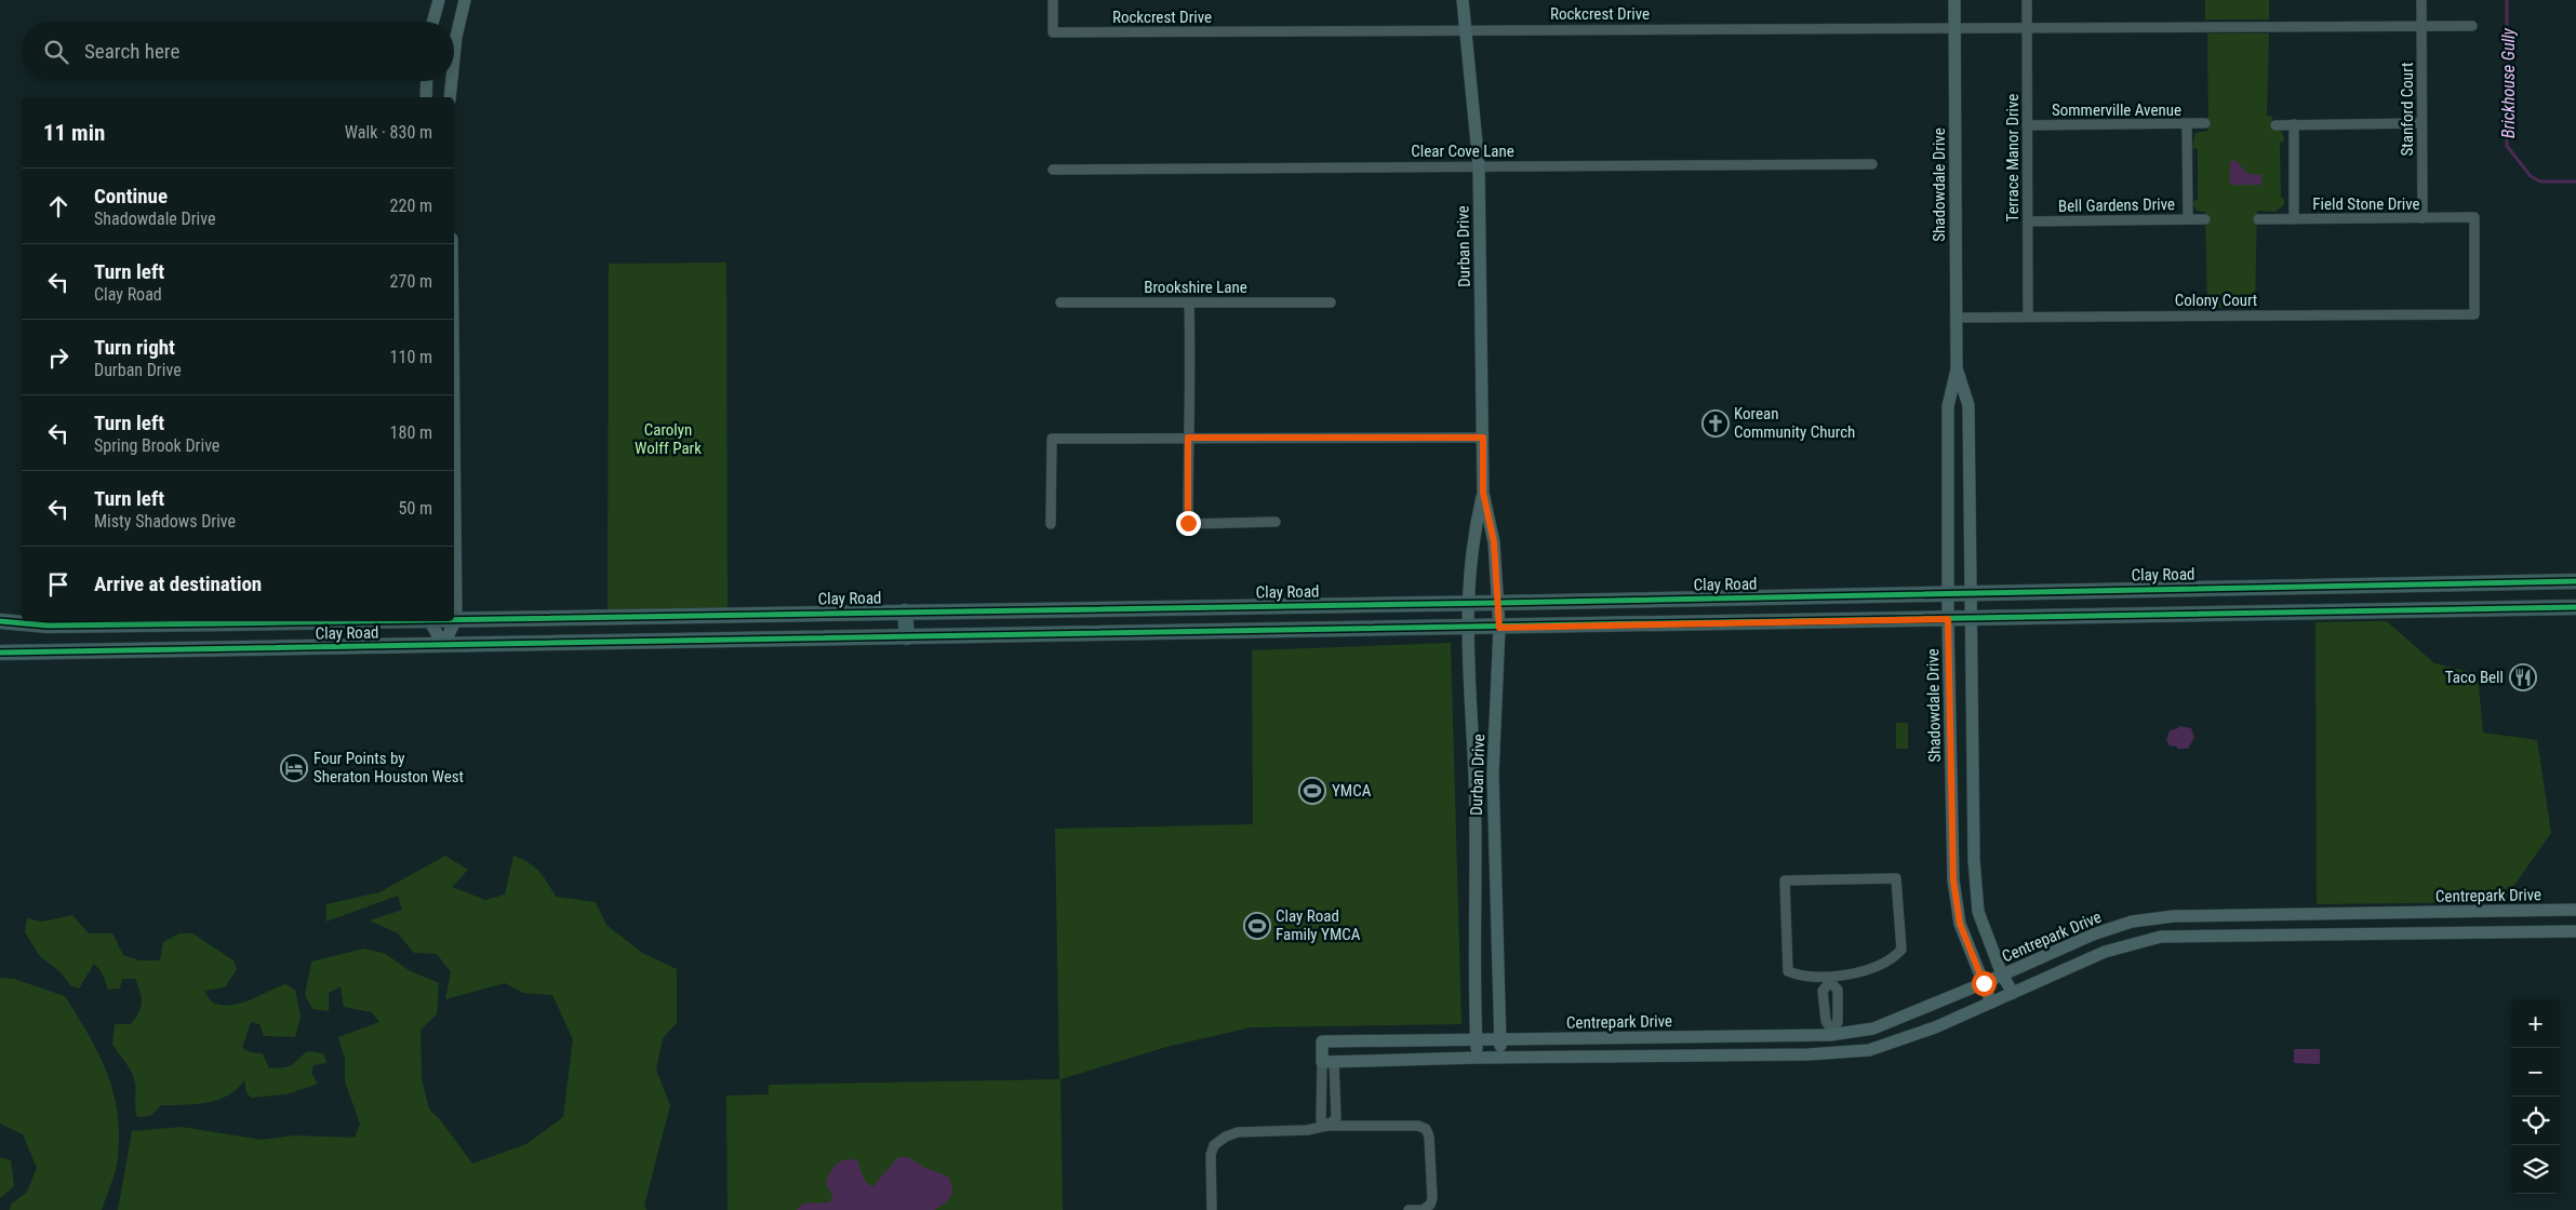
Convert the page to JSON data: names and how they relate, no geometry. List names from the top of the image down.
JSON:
{
  "streets": {
    "main road": ["Clay Road"],
    "street": [
      "Rockcrest Drive",
      "Stanford Court",
      "Sommerville Avenue",
      "Clear Cove Lane",
      "Terrace Manor Drive",
      "Shadowdale Drive",
      "Field Stone Drive",
      "Bell Gardens Drive",
      "Durban Drive",
      "Brookshire Lane",
      "Colony Court",
      "Centrepark Drive"
    ]
  },
  "crossings": [
    ["Rockcrest Drive", "Stanford Court"],
    ["Rockcrest Drive", "Terrace Manor Drive"],
    ["Rockcrest Drive", "Shadowdale Drive"],
    ["Rockcrest Drive", "Durban Drive"],
    ["Stanford Court", "Field Stone Drive"],
    ["Sommerville Avenue", "Terrace Manor Drive"],
    ["Clear Cove Lane", "Durban Drive"],
    ["Terrace Manor Drive", "Bell Gardens Drive"],
    ["Terrace Manor Drive", "Colony Court"],
    ["Shadowdale Drive", "Colony Court"],
    ["Shadowdale Drive", "Clay Road"],
    ["Shadowdale Drive", "Centrepark Drive"],
    ["Field Stone Drive", "Colony Court"],
    ["Durban Drive", "Clay Road"],
    ["Durban Drive", "Centrepark Drive"]
  ],
  "water": ["Brickhouse Gully"],
  "parks": ["Carolyn Wolff Park"],
  "places": {
    "church": ["Korean Community Church"],
    "restaurant": ["Taco Bell"],
    "hotel": ["Four Points by Sheraton Houston West"],
    "sports": ["YMCA", "Clay Road Family YMCA"]
  },
  "page": {
    "search": "Search here",
    "heading": ["11 min", "Walk · 830 m"],
    "list": [
      ["Continue", "Shadowdale Drive", "220 m"],
      ["Turn left", "Clay Road", "270 m"],
      ["Turn right", "Durban Drive", "110 m"],
      ["Turn left", "Spring Brook Drive", "180 m"],
      ["Turn left", "Misty Shadows Drive", "50 m"],
      "Arrive at destination"
    ],
    "map_buttons": ["+", "−"]
  }
}
